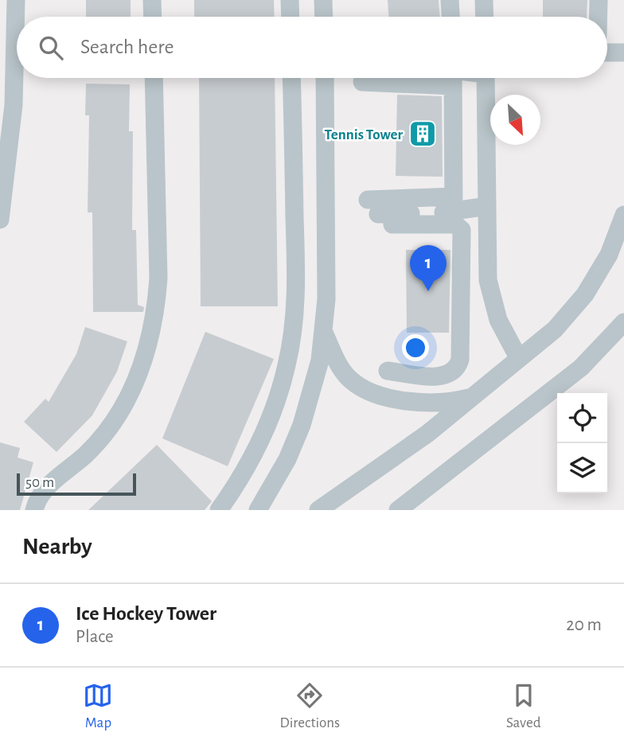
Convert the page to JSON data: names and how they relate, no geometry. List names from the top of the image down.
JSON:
{
  "places": {
    "building": ["Tennis Tower"]
  },
  "scale_bar": "50 m",
  "north": "bottom right",
  "page": {
    "search": "Search here",
    "pins": "1",
    "scale": "50 m",
    "heading": "Nearby",
    "list": [
      {
        "mark": "1",
        "name": "Ice Hockey Tower",
        "note": "Place",
        "value": "20 m"
      }
    ],
    "nav": ["Map", "Directions", "Saved"]
  }
}
